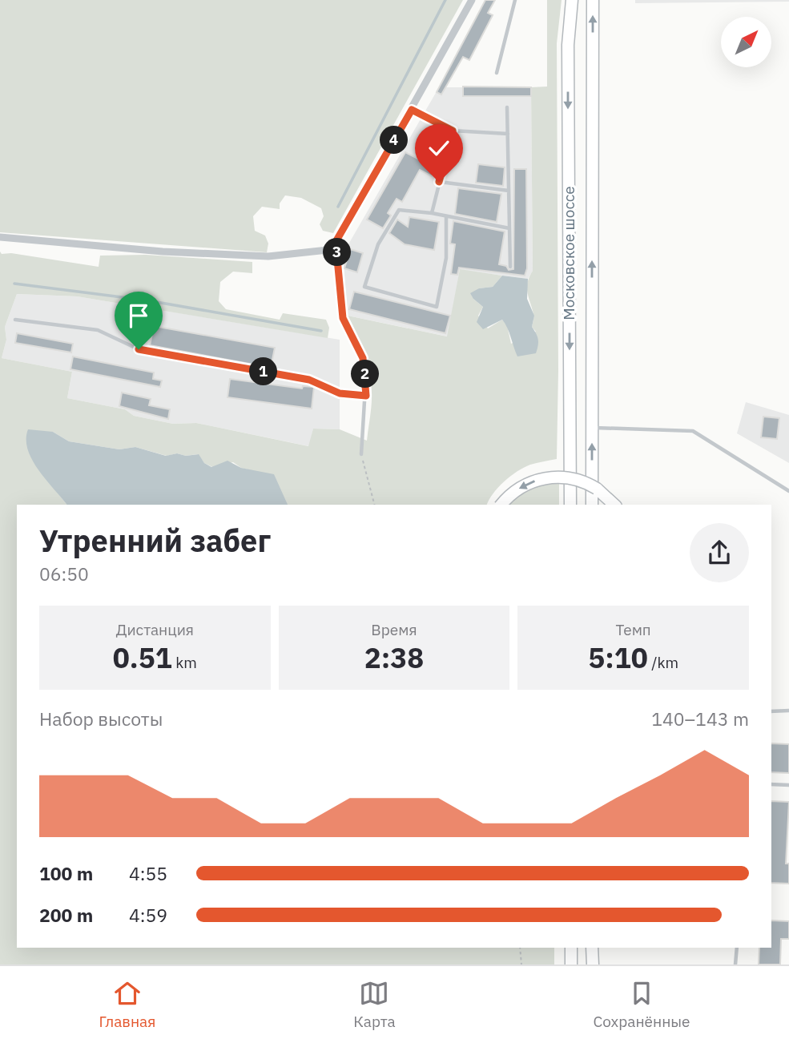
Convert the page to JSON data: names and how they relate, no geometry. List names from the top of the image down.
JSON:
{
  "streets": {
    "highway": ["Московское шоссе"]
  },
  "north": "top right",
  "page": {
    "pins": [
      "4",
      "3",
      "1",
      "2"
    ],
    "heading": ["Утренний забег", "06:50"],
    "stats": [
      ["Дистанция", "0.51 km"],
      ["Время", "2:38"],
      ["Темп", "5:10 /km"]
    ],
    "chart": ["Набор высоты", "140–143 m"],
    "list": [
      {
        "name": "100 m",
        "note": "4:55"
      },
      {
        "name": "200 m",
        "note": "4:59"
      }
    ],
    "tabs": ["Главная", "Карта", "Сохранённые"]
  }
}
